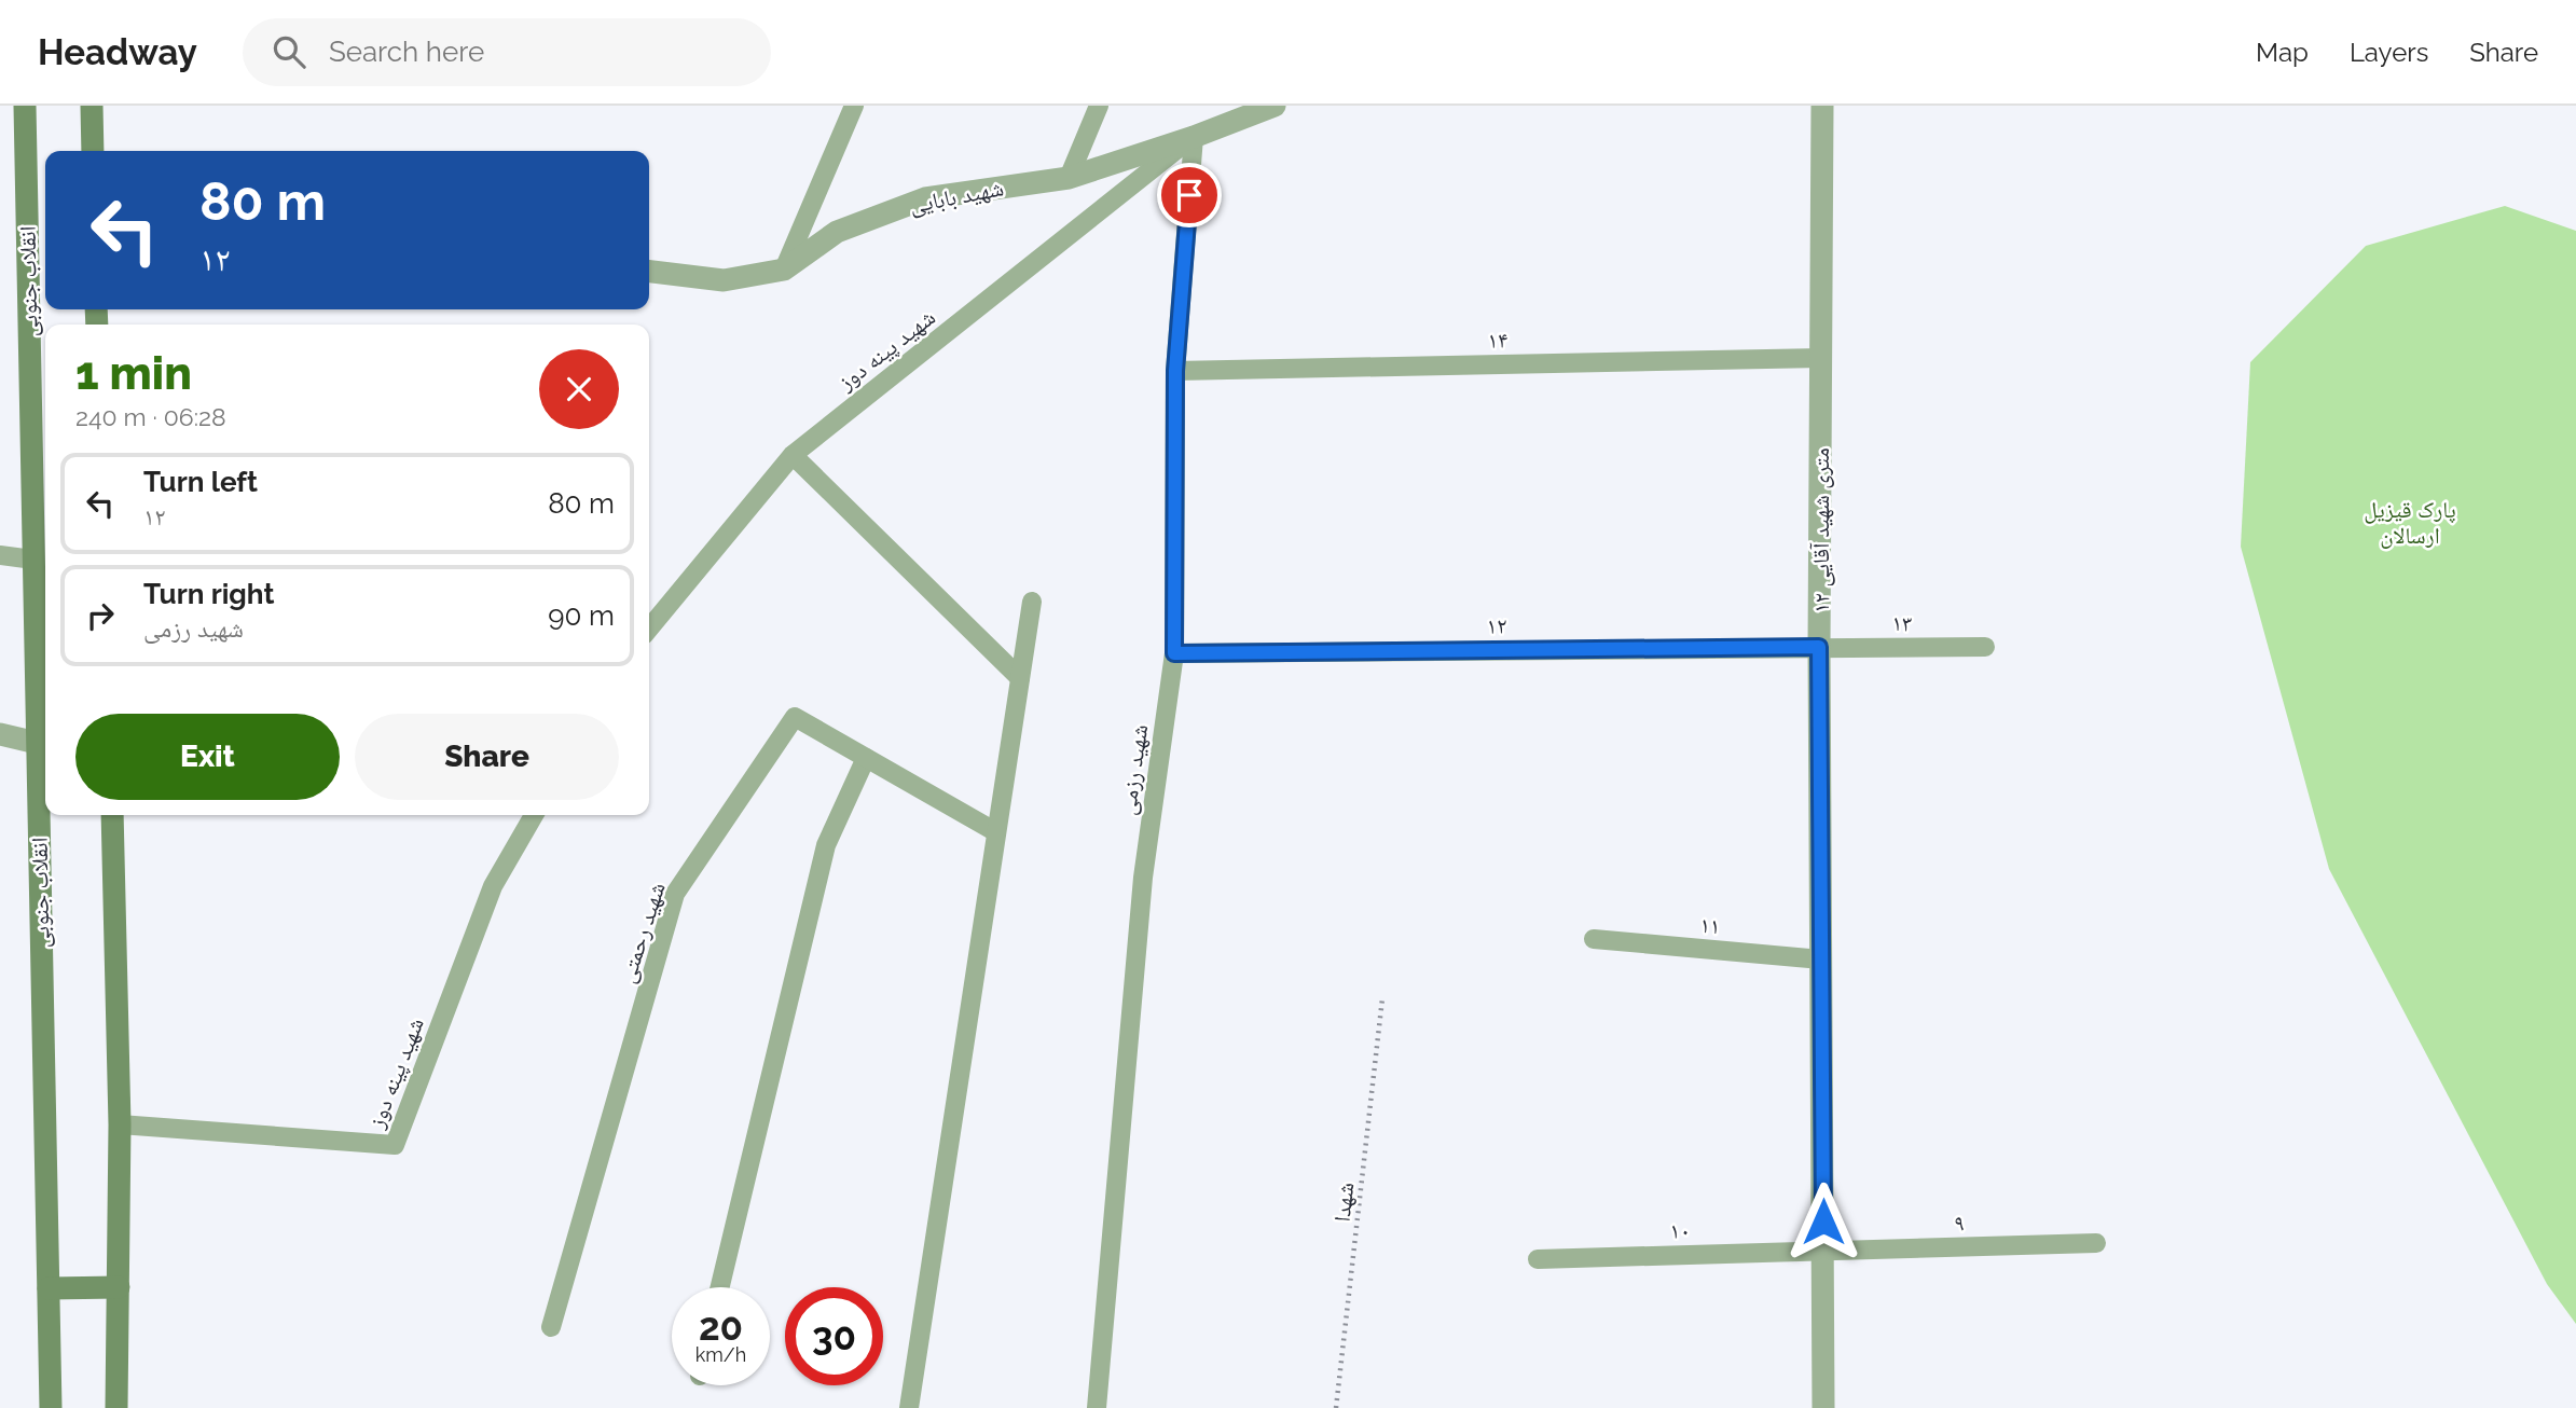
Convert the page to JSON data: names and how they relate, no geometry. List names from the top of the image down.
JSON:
{
  "streets": {
    "street": ["شهید بابایی", "انقلاب جنوبی", "۱۲ متری شهید آقایی"],
    "lane": [
      "۱۴",
      "شهید پینه دوز",
      "۱۳",
      "۱۲",
      "شهید رزمی",
      "۱۱",
      "شهید رحمتی",
      "۹",
      "۱۰"
    ],
    "path": ["شهدا"]
  },
  "crossings": [
    ["شهید بابایی", "شهید پینه دوز"],
    ["شهید بابایی", "شهید رزمی"],
    ["۱۴", "۱۲ متری شهید آقایی"],
    ["۱۴", "شهید رزمی"],
    ["شهید پینه دوز", "شهید رزمی"],
    ["۱۲ متری شهید آقایی", "۱۳"],
    ["۱۲ متری شهید آقایی", "۱۲"],
    ["۱۲ متری شهید آقایی", "۱۱"],
    ["۱۲ متری شهید آقایی", "۹"],
    ["۱۲ متری شهید آقایی", "۱۰"],
    ["۱۳", "۱۲"],
    ["۱۲", "شهید رزمی"],
    ["۹", "۱۰"]
  ],
  "parks": ["پارک قیزیل ارسالان"],
  "page": {
    "header": "Headway",
    "search": "Search here",
    "nav": ["Map", "Layers", "Share"],
    "turn": ["80 m", "۱۲"],
    "heading": ["1 min", "240 m · 06:28"],
    "list": [
      {
        "name": "Turn left",
        "note": "۱۲",
        "value": "80 m"
      },
      {
        "name": "Turn right",
        "note": "شهید رزمی",
        "value": "90 m"
      }
    ],
    "buttons": ["Exit", "Share"],
    "speed": "20 km/h",
    "limit": "30"
  }
}
